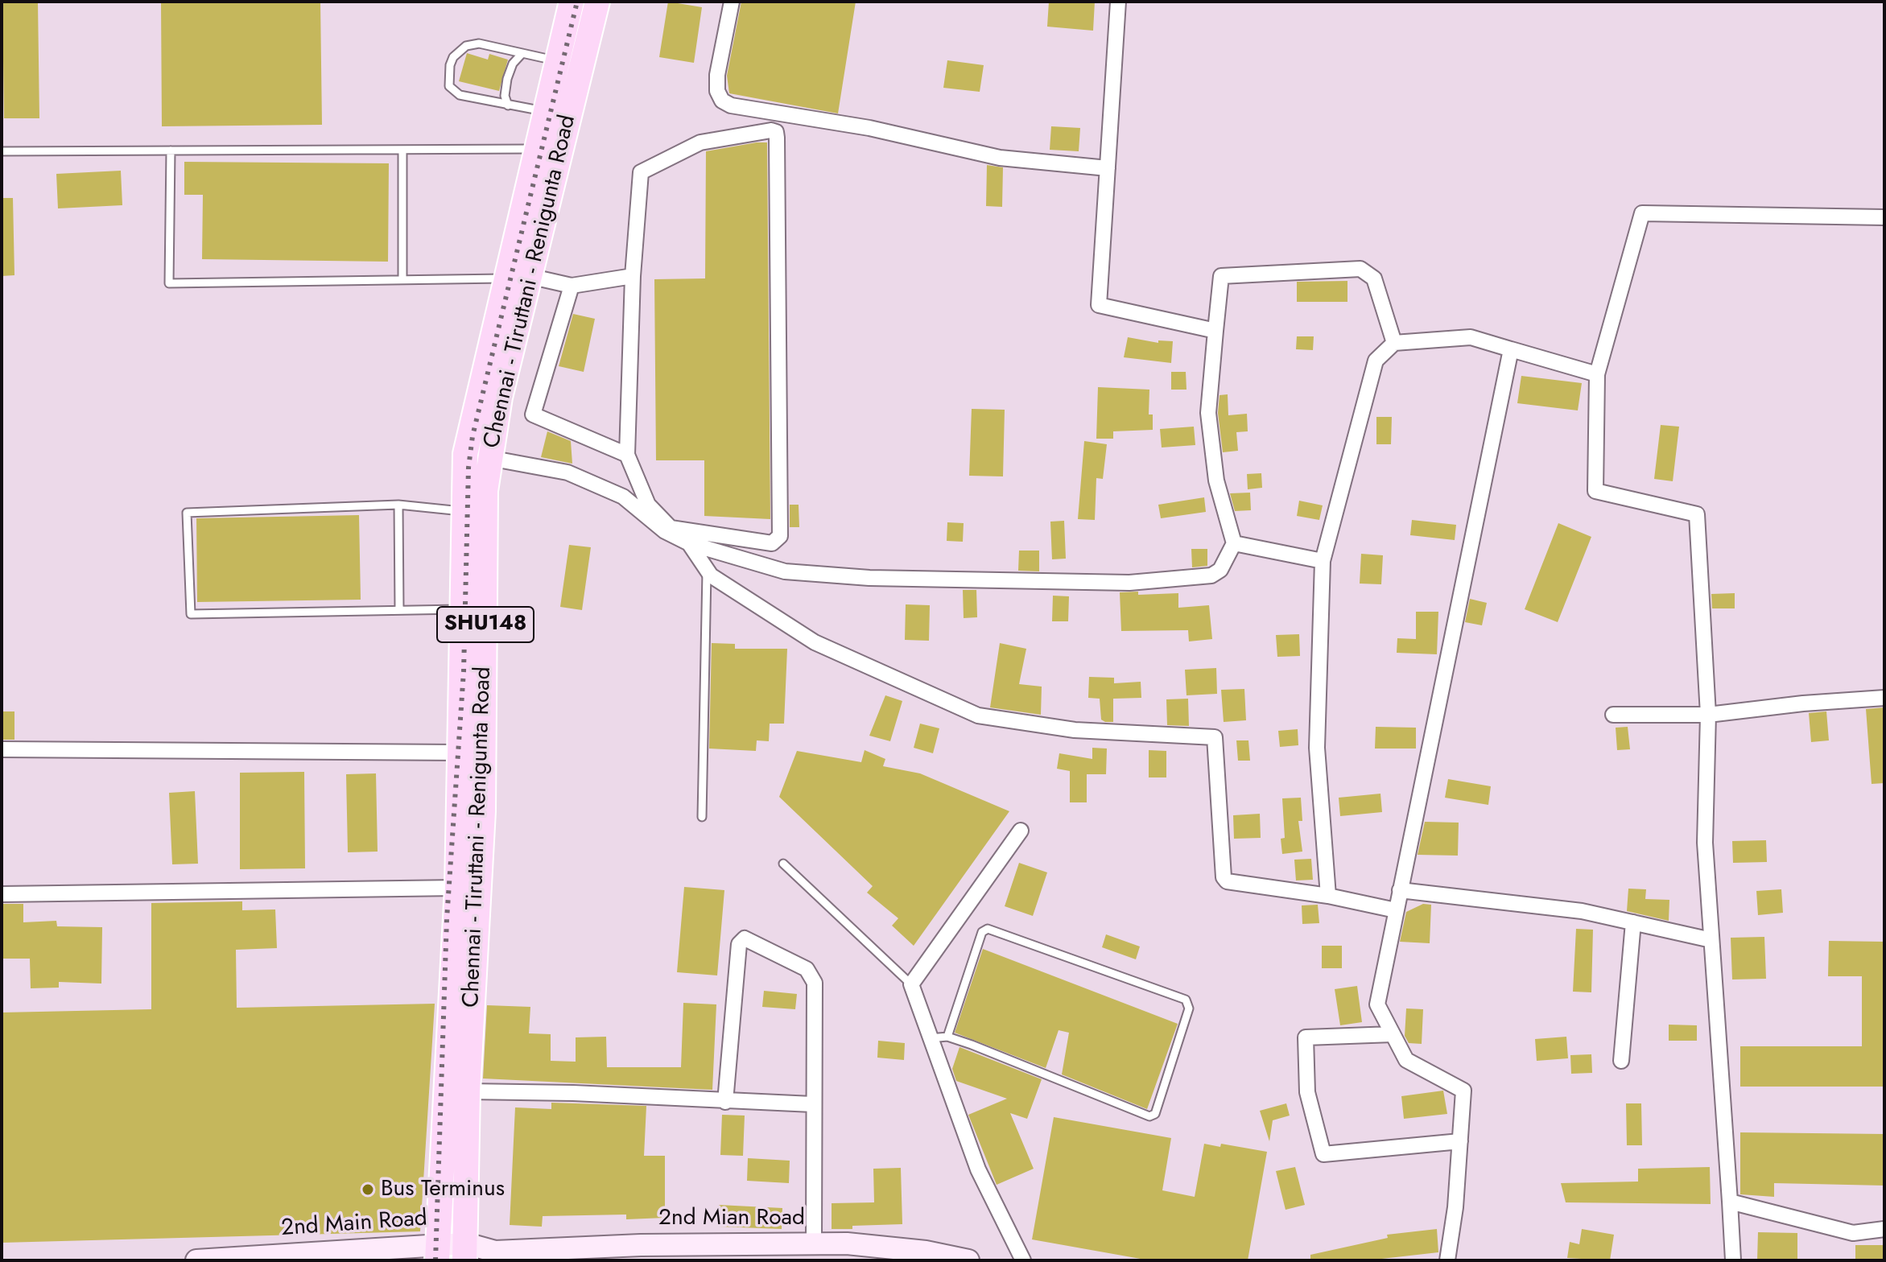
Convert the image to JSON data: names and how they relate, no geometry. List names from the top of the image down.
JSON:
{
  "streets": {
    "main road": [
      "Chennai - Tiruttani - Renigunta Road",
      "SHU148",
      "2nd Mian Road",
      "2nd Main Road"
    ]
  },
  "crossings": [
    ["Chennai - Tiruttani - Renigunta Road", "2nd Mian Road"],
    ["Chennai - Tiruttani - Renigunta Road", "2nd Main Road"],
    ["2nd Mian Road", "2nd Main Road"]
  ],
  "places": ["Bus Terminus"]
}
